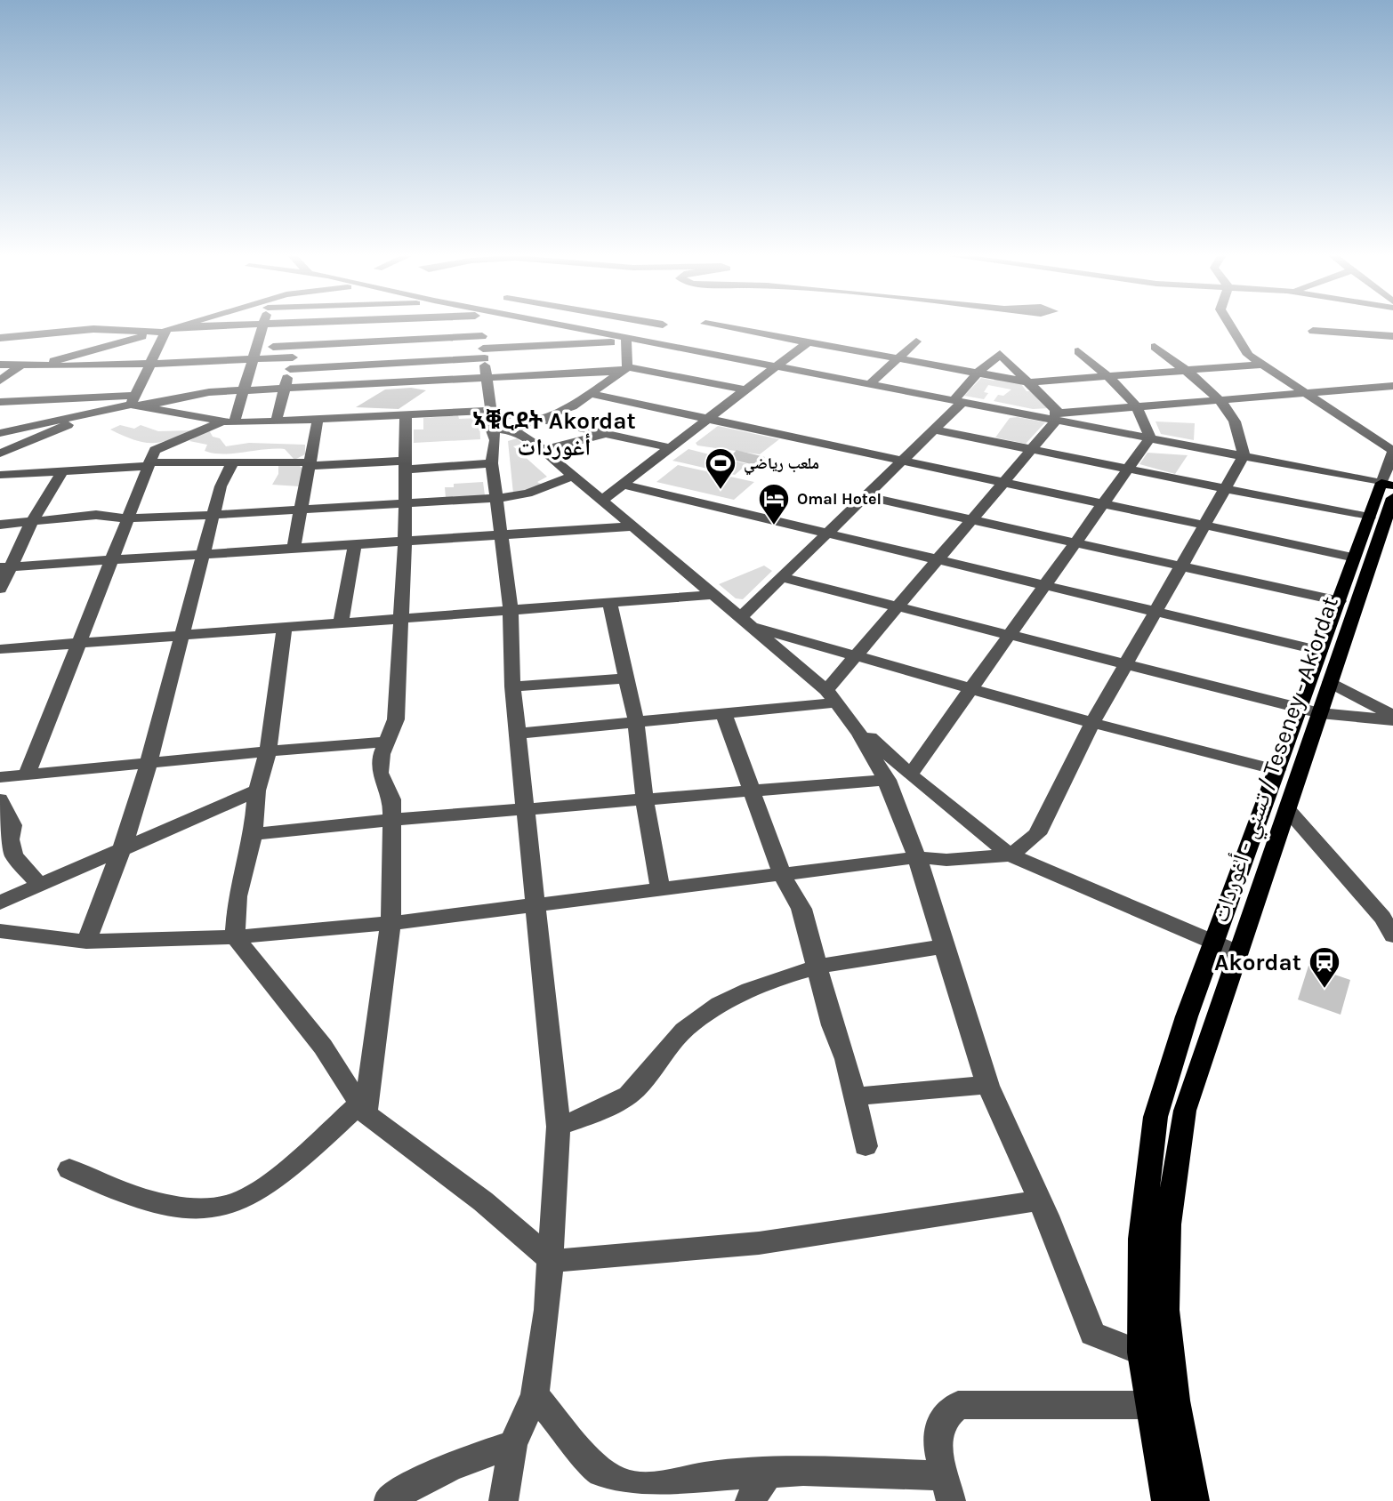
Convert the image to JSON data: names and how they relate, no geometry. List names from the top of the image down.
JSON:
{
  "streets": {
    "main road": ["تسني - أغوردات / Teseney - Ak'ordat"]
  },
  "districts": ["ኣቑርደት Akordat أغوردات"],
  "places": {
    "sports": ["ملعب رياضي"],
    "hotel": ["Omal Hotel"],
    "station": ["Akordat"]
  }
}
